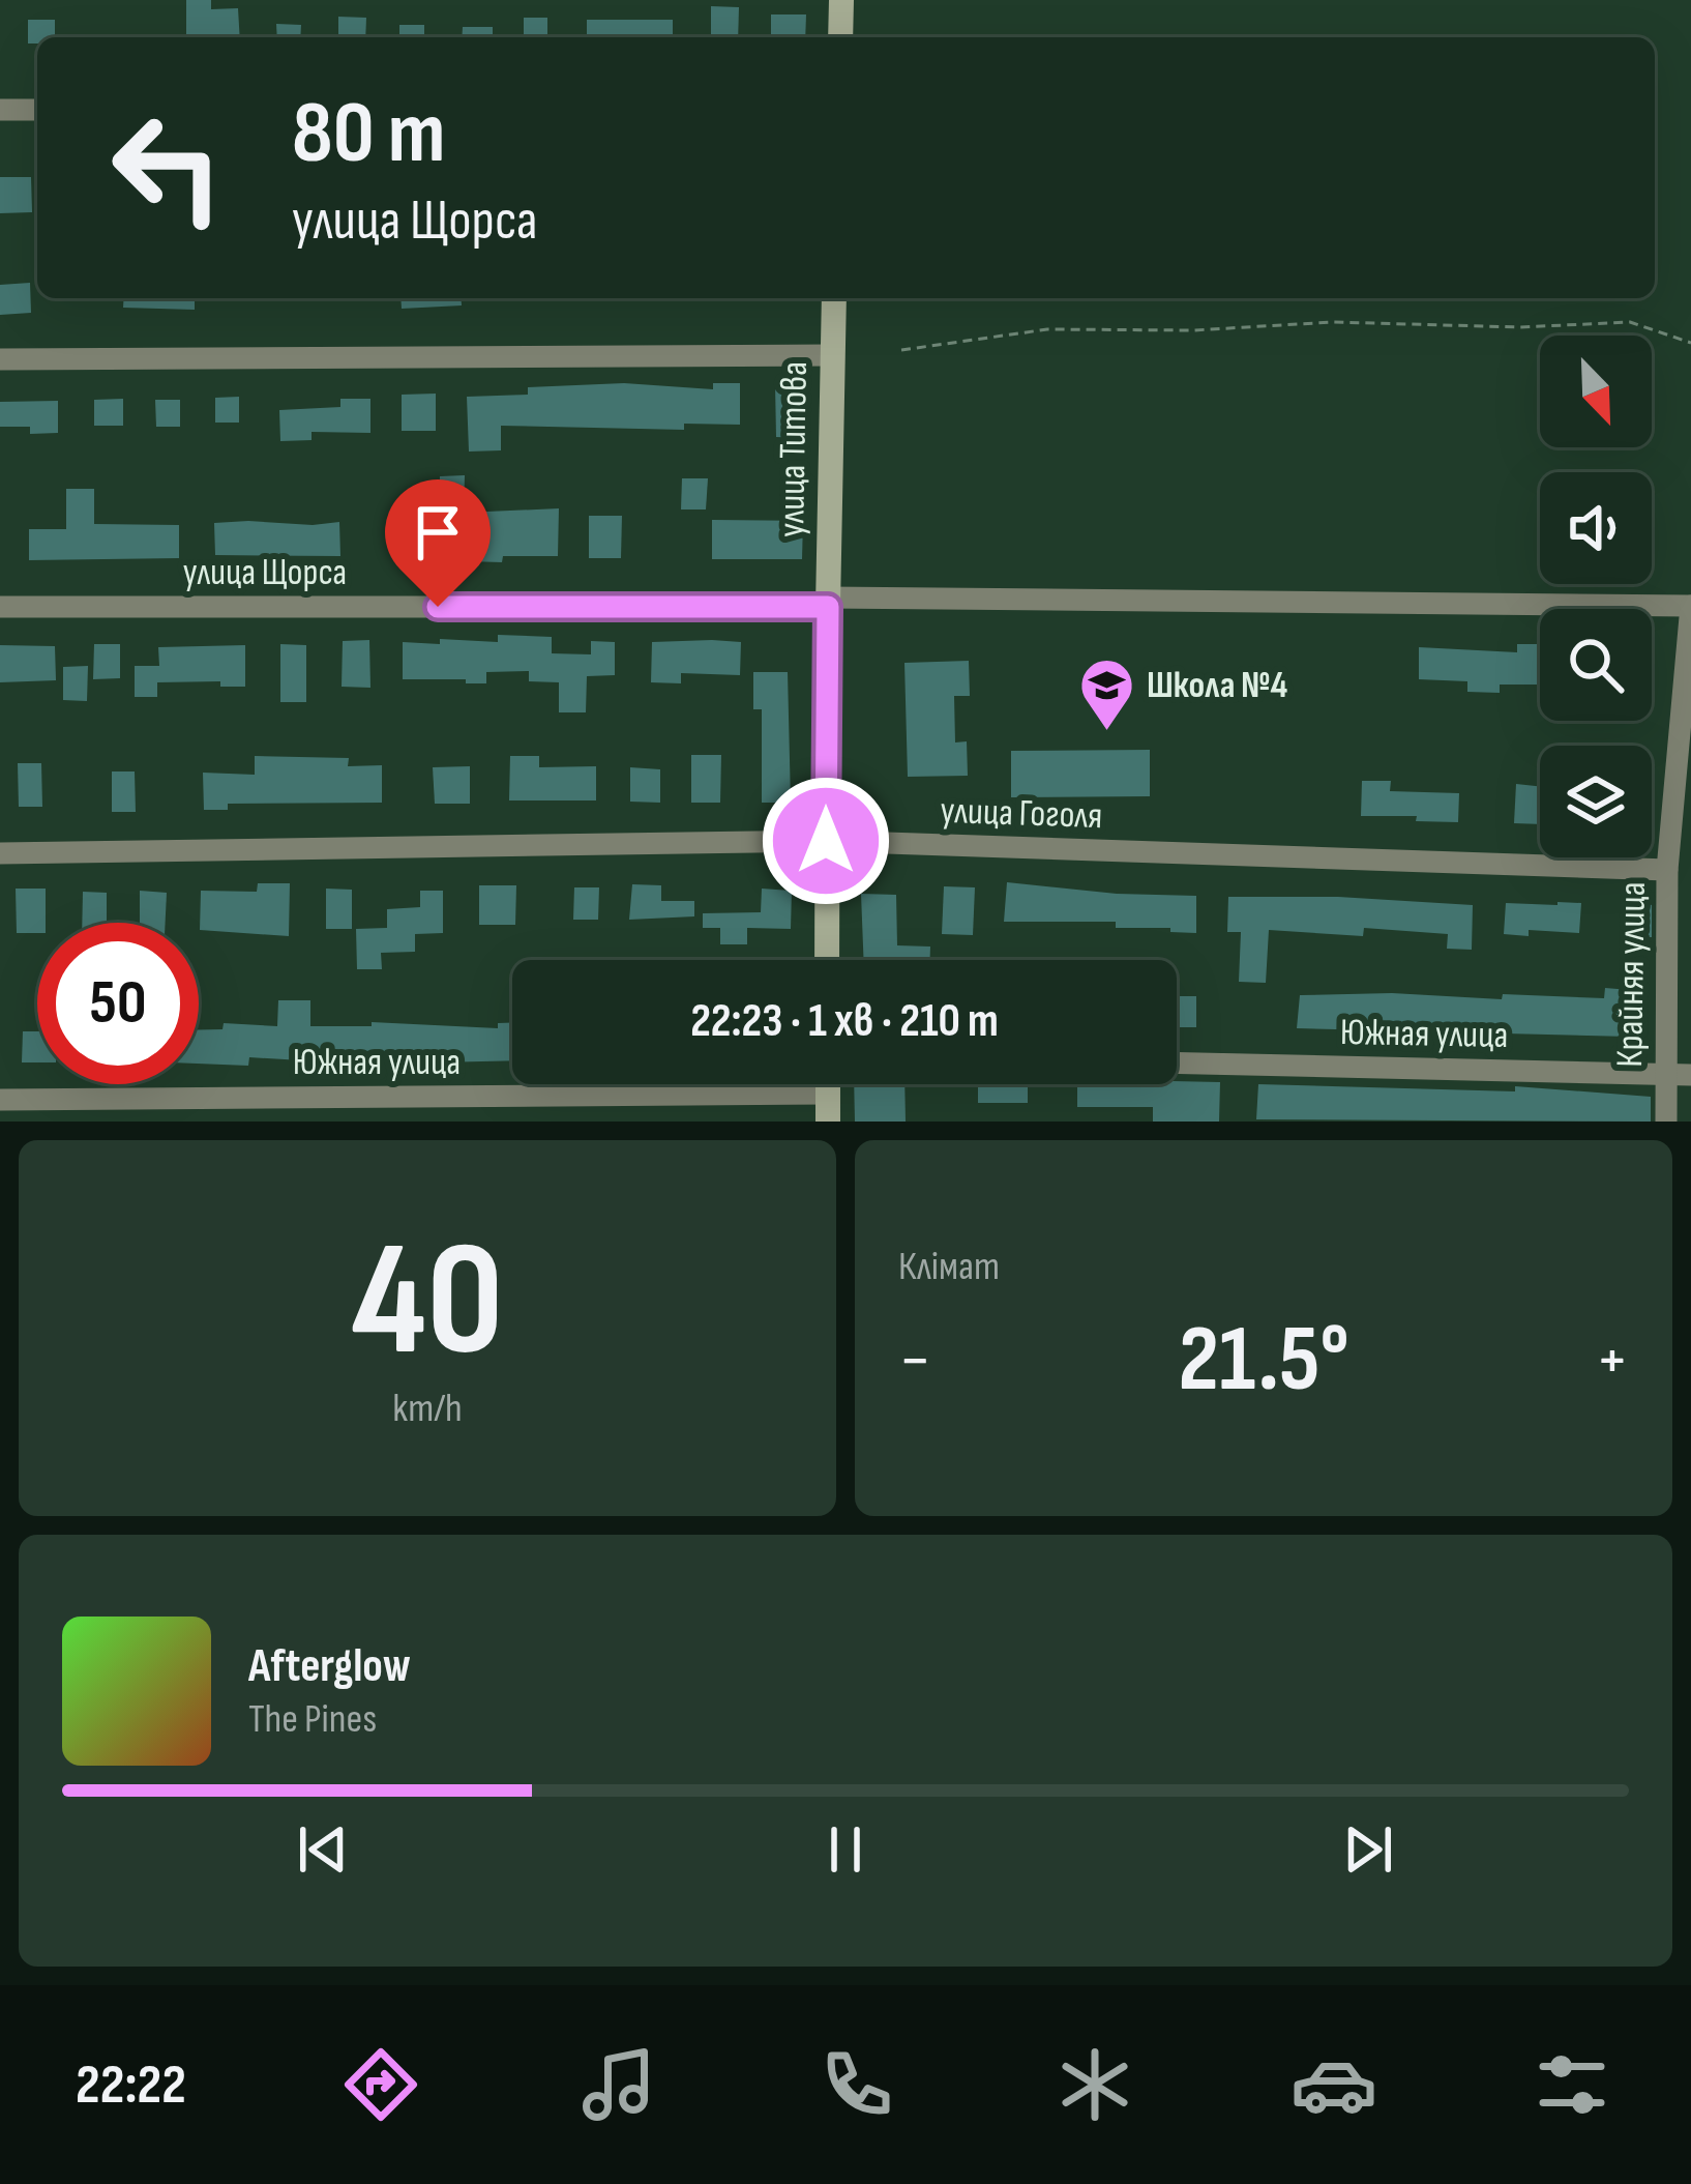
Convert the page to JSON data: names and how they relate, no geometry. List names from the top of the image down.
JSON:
{
  "streets": {
    "main road": ["улица Титова"],
    "street": [
      "улица Щорса",
      "улица Гоголя",
      "Крайняя улица",
      "Южная улица"
    ]
  },
  "crossings": [
    ["улица Титова", "улица Щорса"],
    ["улица Титова", "улица Гоголя"],
    ["улица Щорса", "Крайняя улица"],
    ["улица Гоголя", "Крайняя улица"],
    ["Крайняя улица", "Южная улица"]
  ],
  "places": {
    "school or university": ["Школа №4"]
  },
  "north": "bottom right",
  "page": {
    "turn": ["80 m", "улица Щорса"],
    "limit": "50",
    "trip": "22:23 · 1 хв · 210 m",
    "tile": [
      ["40", "km/h"],
      "Клімат"
    ],
    "heat": ["−", "21.5°", "+"],
    "song": ["Afterglow", "The Pines"],
    "tabs": "22:22"
  }
}
